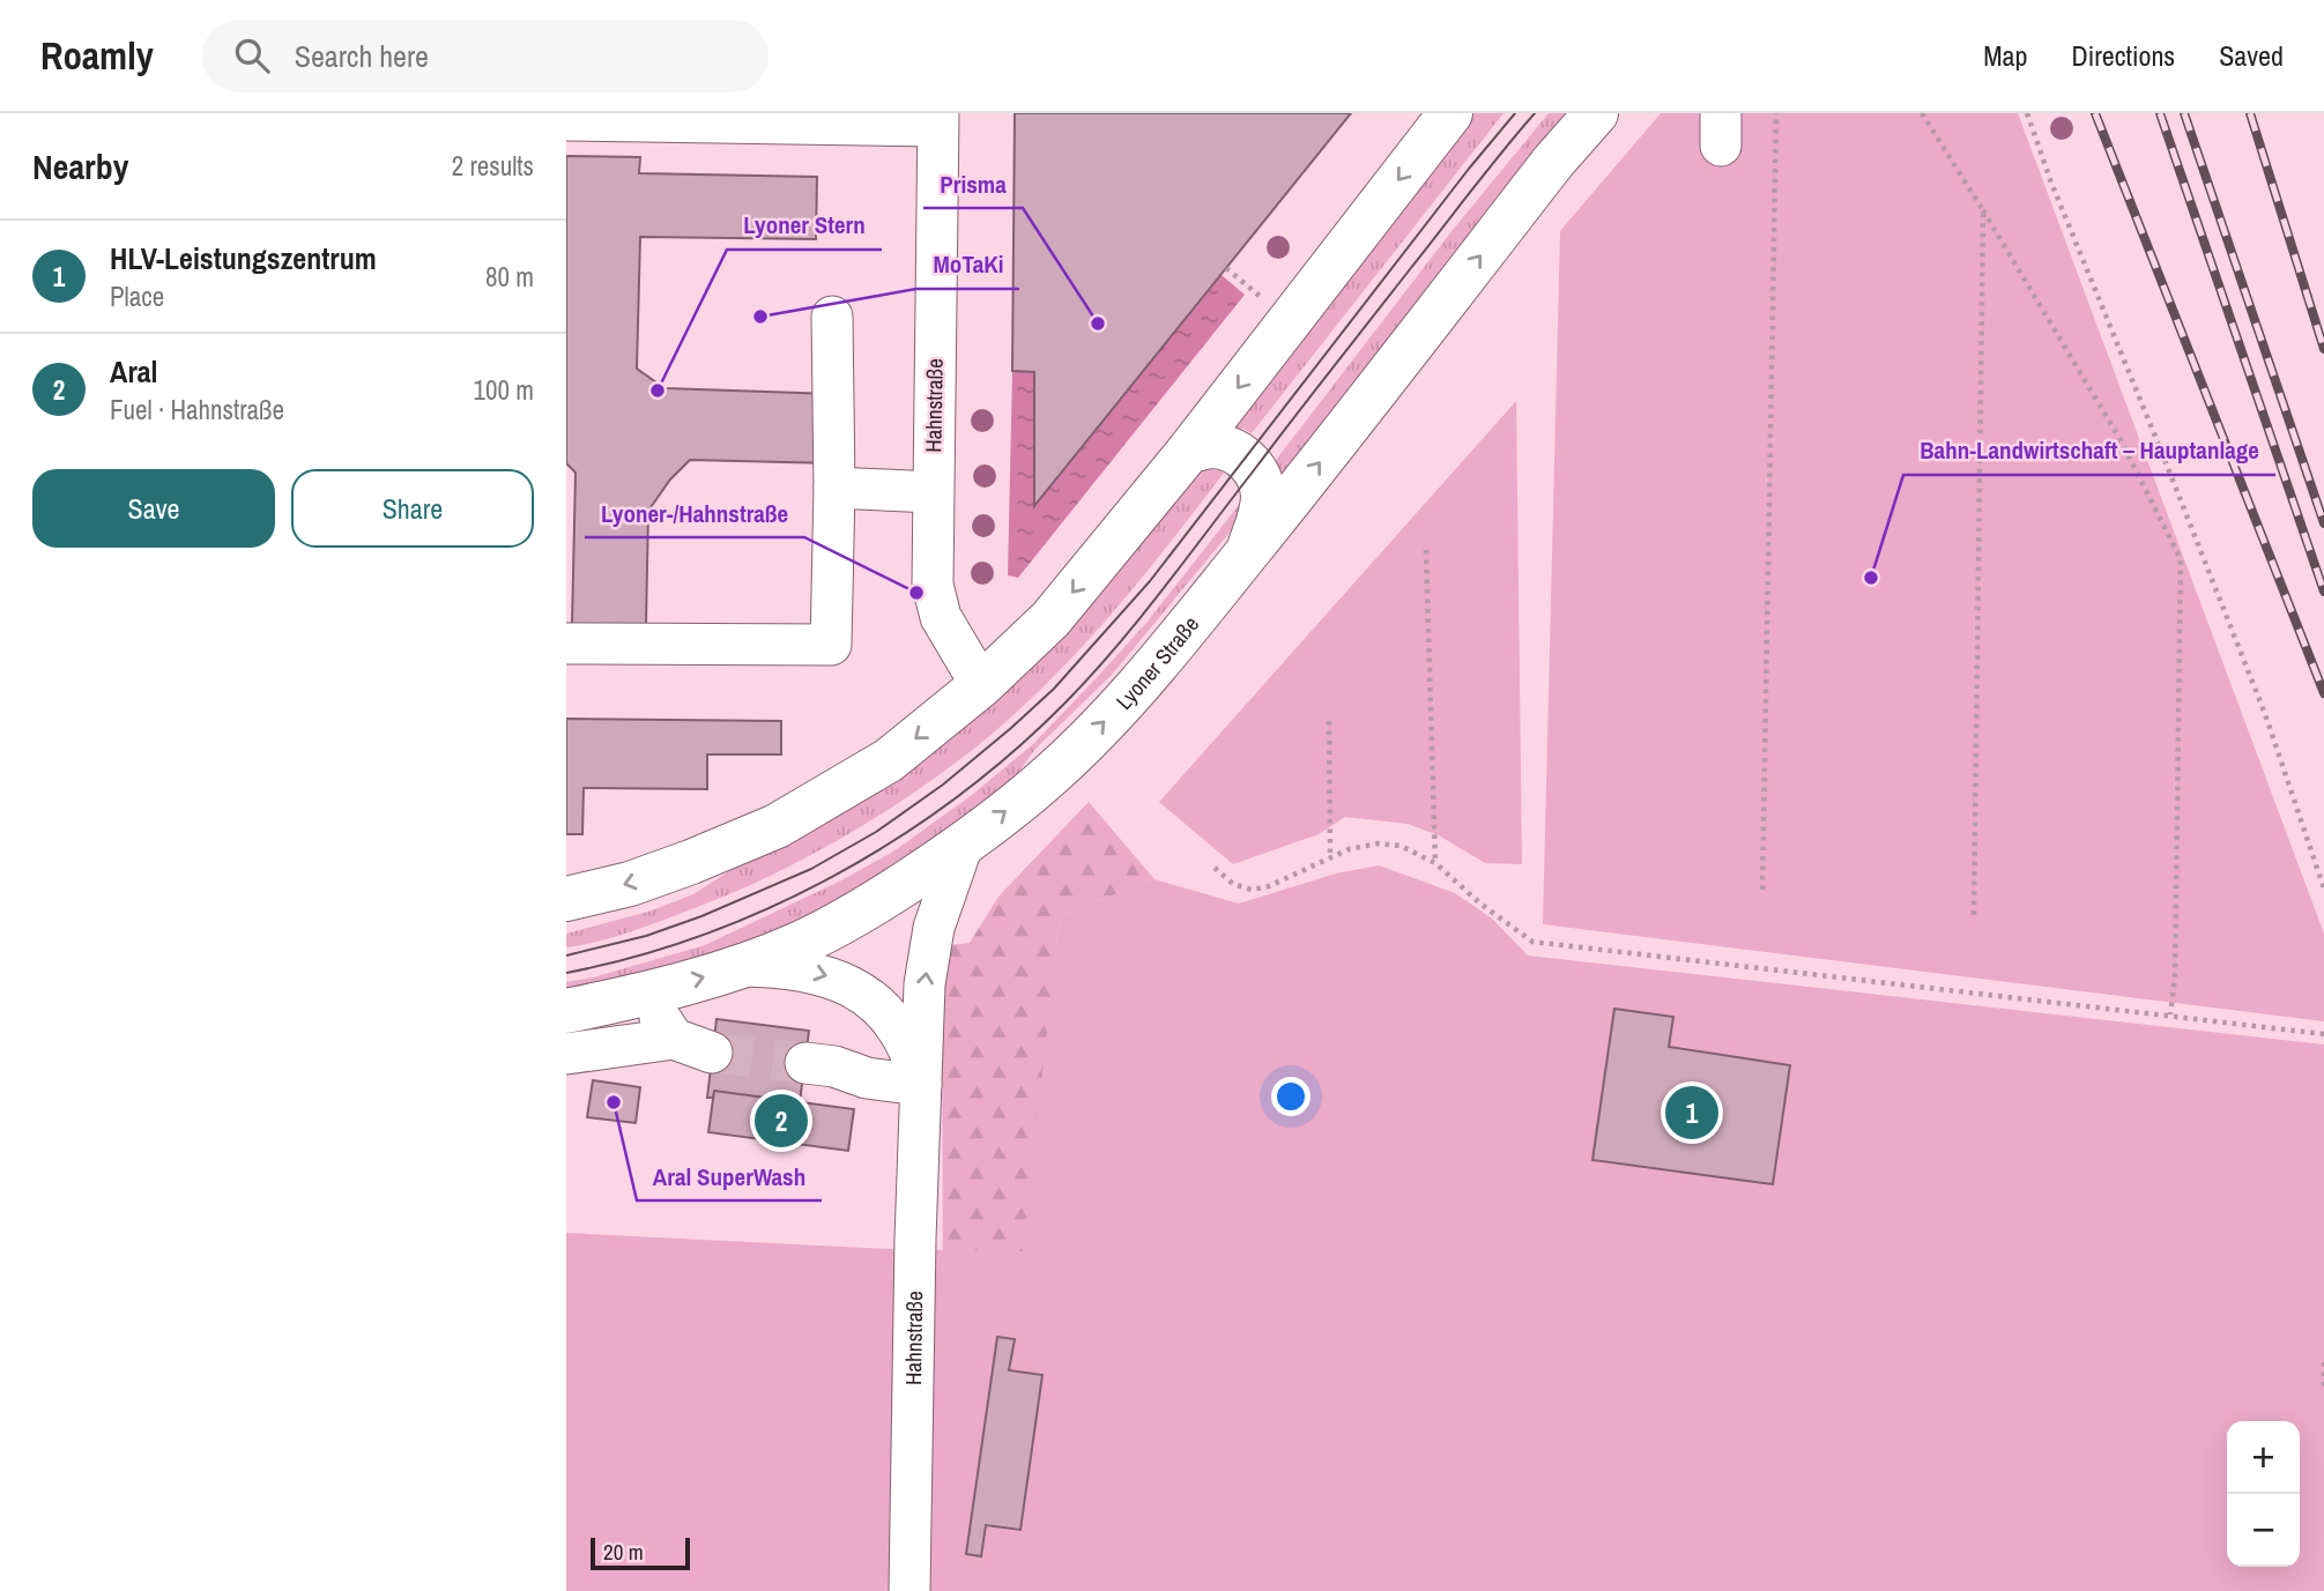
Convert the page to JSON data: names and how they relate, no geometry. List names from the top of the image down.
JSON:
{
  "streets": {
    "main road": ["Lyoner Straße"],
    "street": ["Hahnstraße"]
  },
  "crossings": [
    ["Hahnstraße", "Lyoner Straße"]
  ],
  "places": [
    "MoTaKi",
    "Prisma",
    "Lyoner Stern",
    "Bahn-Landwirtschaft – Hauptanlage",
    "Lyoner-/Hahnstraße",
    "Aral SuperWash"
  ],
  "scale_bar": "20 m",
  "page": {
    "header": "Roamly",
    "search": "Search here",
    "nav": ["Map", "Directions", "Saved"],
    "heading": ["Nearby", "2 results"],
    "list": [
      {
        "mark": "1",
        "name": "HLV-Leistungszentrum",
        "note": "Place",
        "value": "80 m"
      },
      {
        "mark": "2",
        "name": "Aral",
        "note": "Fuel · Hahnstraße",
        "value": "100 m"
      }
    ],
    "buttons": ["Save", "Share"],
    "pins": ["1", "2"],
    "map_buttons": ["+", "−"],
    "scale": "20 m"
  }
}
